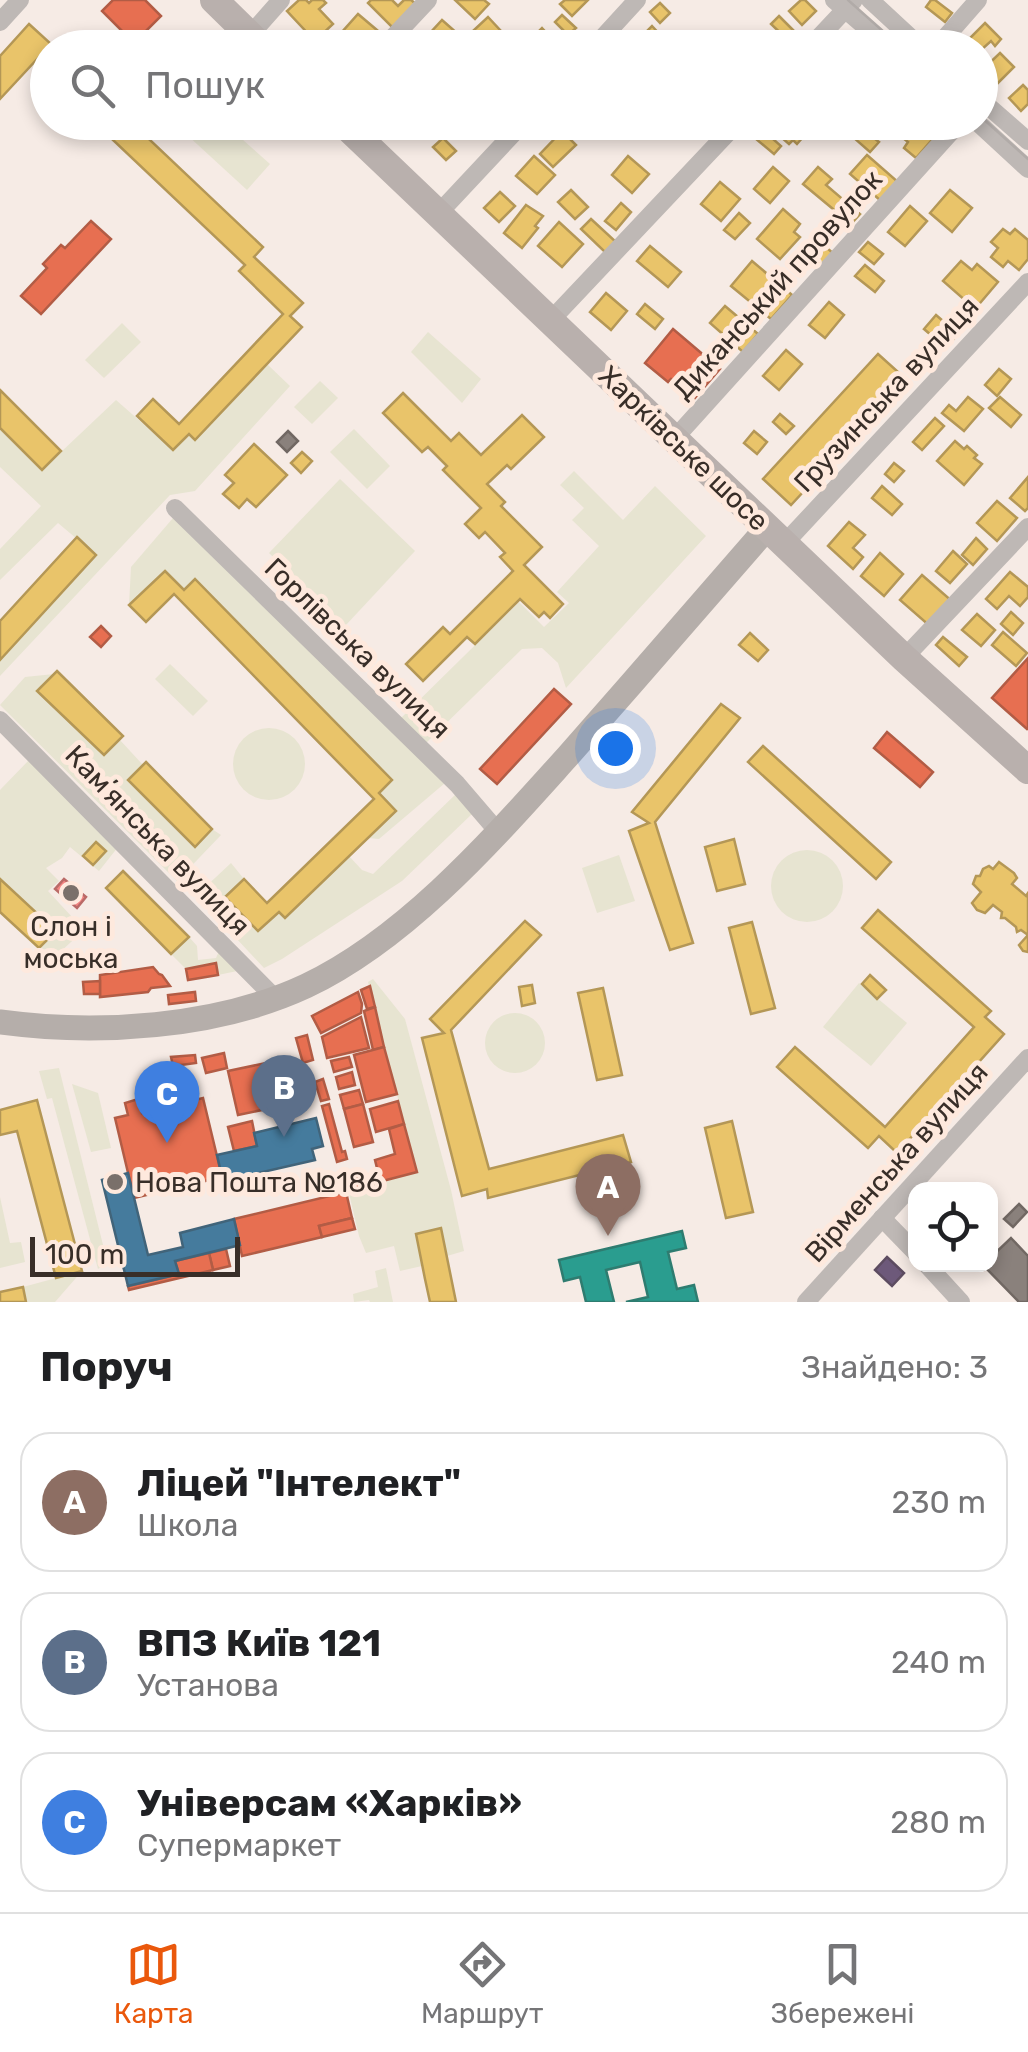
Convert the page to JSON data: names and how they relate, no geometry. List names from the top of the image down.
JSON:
{
  "streets": {
    "main road": ["Харківське шосе"],
    "street": [
      "Диканський провулок",
      "Грузинська вулиця",
      "Горлівська вулиця",
      "Камʼянська вулиця",
      "Вірменська вулиця"
    ]
  },
  "crossings": [
    ["Диканський провулок", "Харківське шосе"],
    ["Грузинська вулиця", "Харківське шосе"]
  ],
  "places": ["Слон і моська", "Нова Пошта №186"],
  "scale_bar": "100 m",
  "page": {
    "search": "Пошук",
    "pins": ["B", "C", "A"],
    "scale": "100 m",
    "heading": ["Поруч", "Знайдено: 3"],
    "list": [
      {
        "mark": "A",
        "name": "Ліцей \"Інтелект\"",
        "note": "Школа",
        "value": "230 m"
      },
      {
        "mark": "B",
        "name": "ВПЗ Київ 121",
        "note": "Установа",
        "value": "240 m"
      },
      {
        "mark": "C",
        "name": "Універсам «Харків»",
        "note": "Супермаркет",
        "value": "280 m"
      }
    ],
    "nav": ["Карта", "Маршрут", "Збережені"]
  }
}
